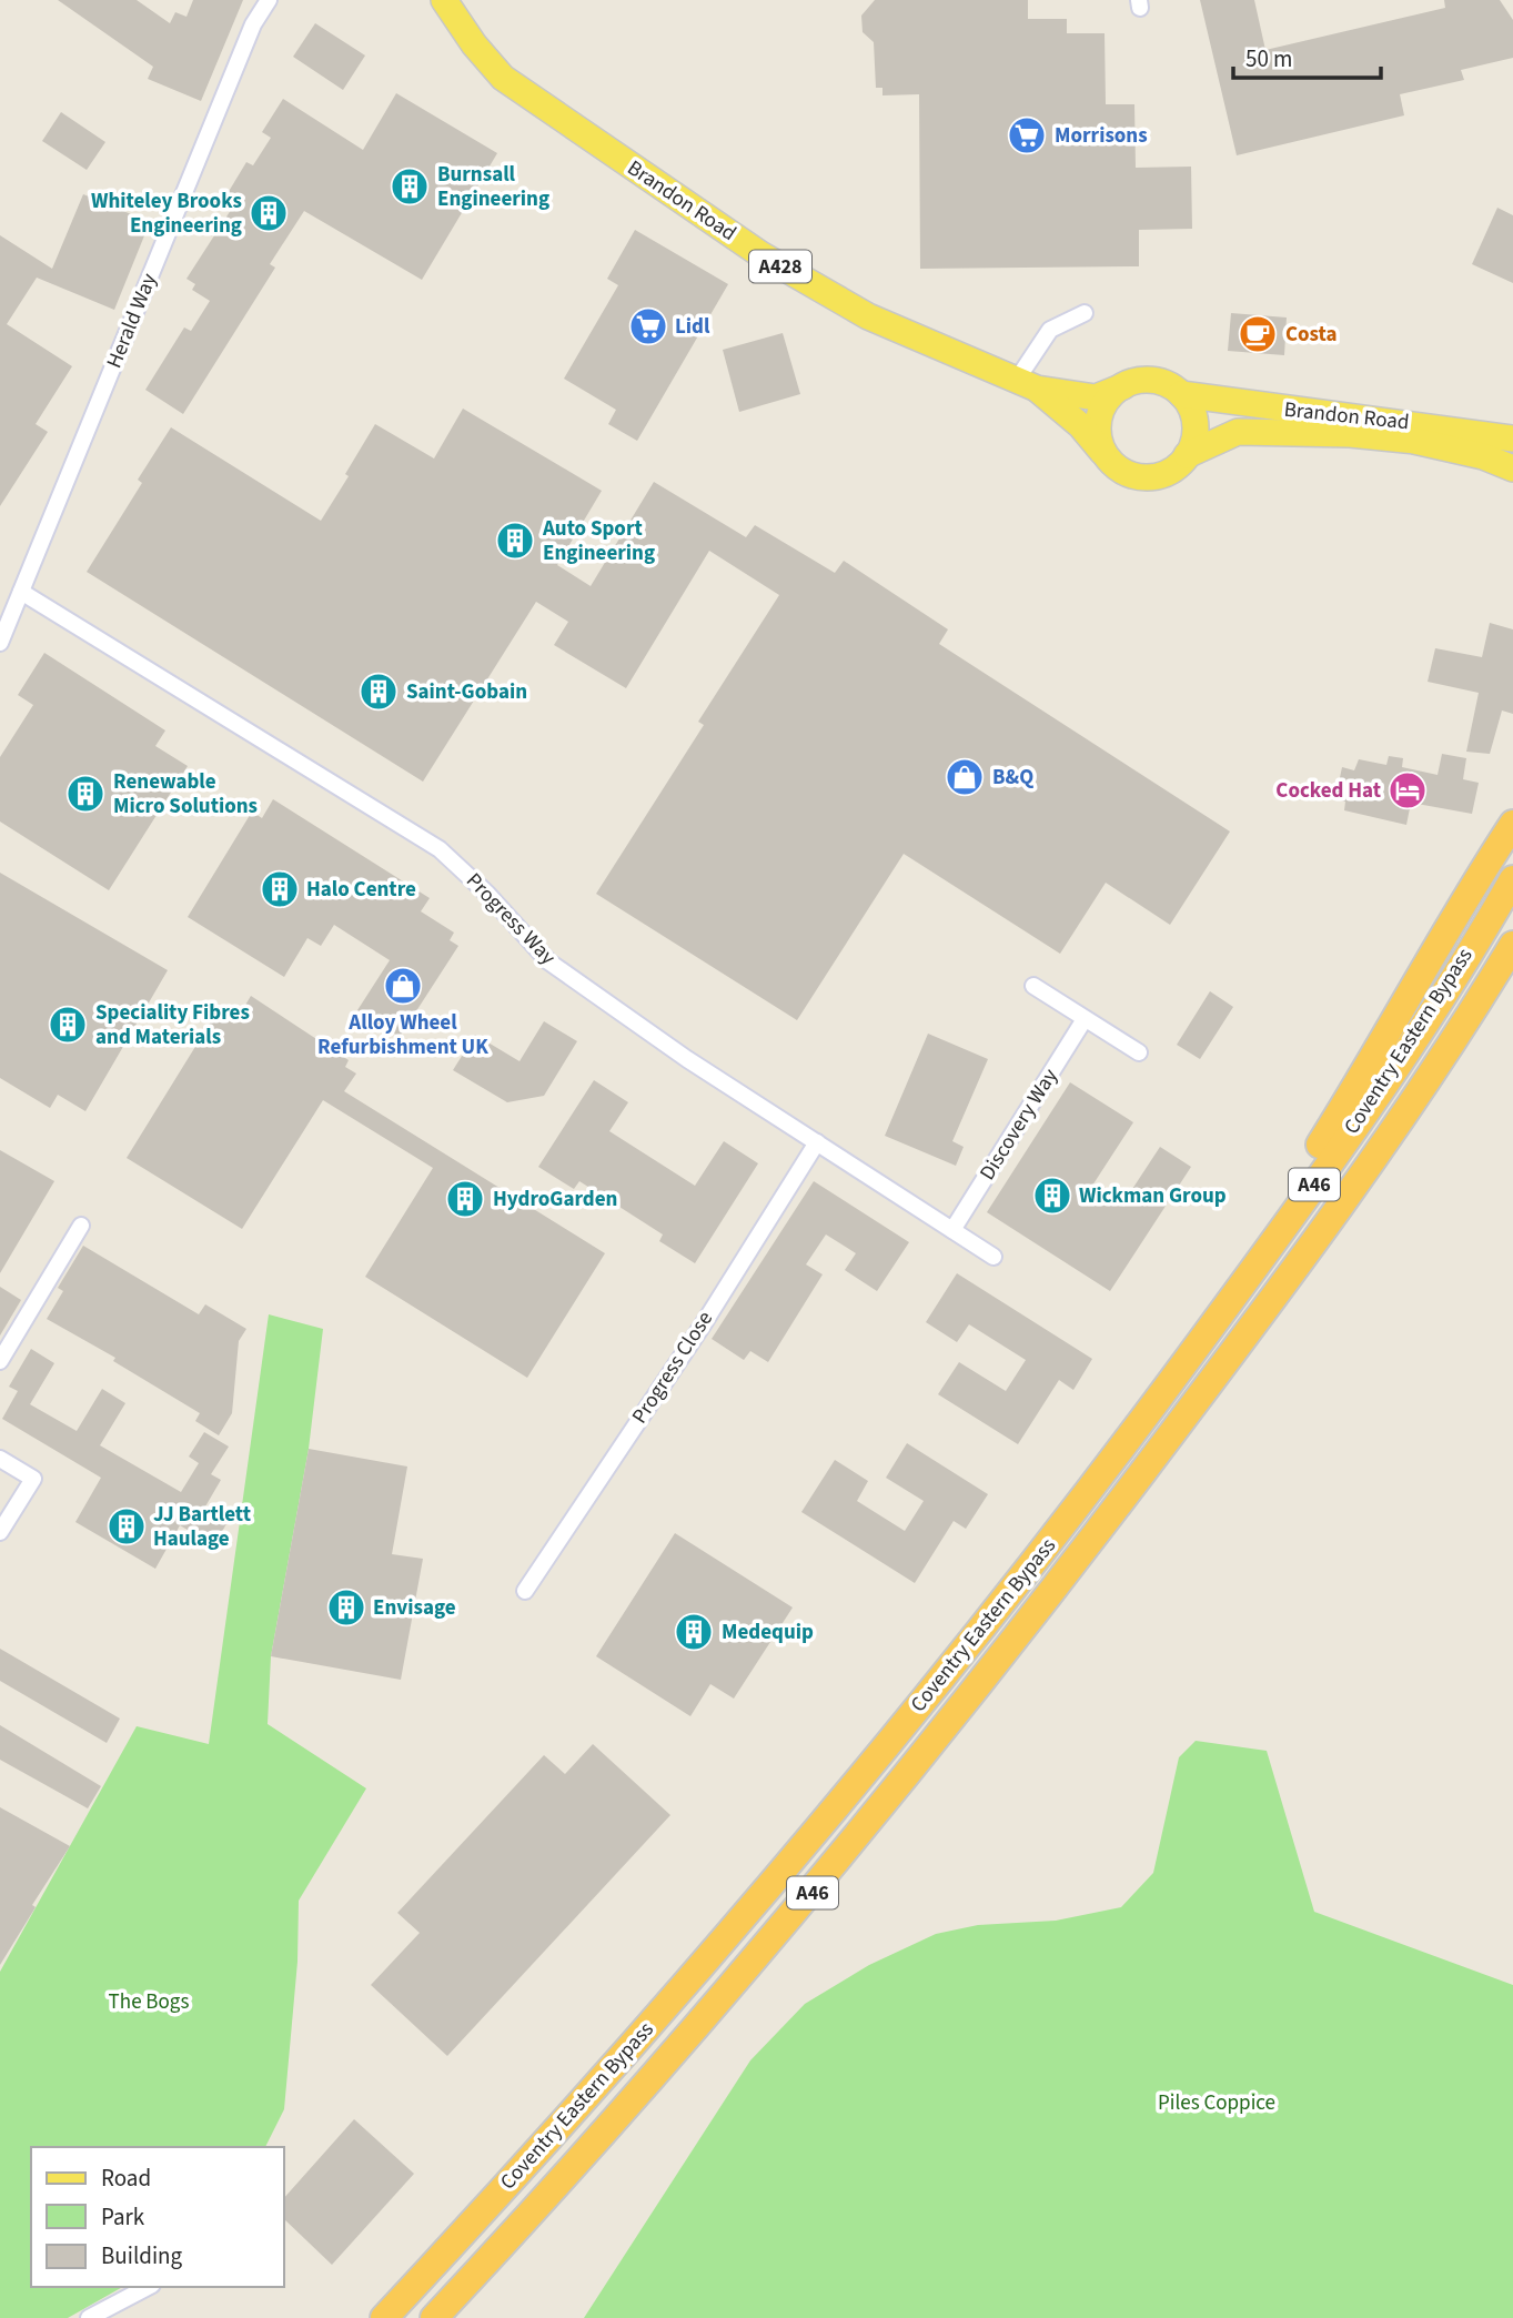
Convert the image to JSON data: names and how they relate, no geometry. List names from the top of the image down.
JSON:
{
  "streets": {
    "highway": ["Coventry Eastern Bypass", "A46"],
    "main road": ["Brandon Road", "A428"],
    "street": [
      "Herald Way",
      "Progress Way",
      "Discovery Way",
      "Progress Close"
    ]
  },
  "crossings": [
    ["Herald Way", "Progress Way"],
    ["Progress Way", "Discovery Way"],
    ["Progress Way", "Progress Close"]
  ],
  "parks": ["The Bogs", "Piles Coppice"],
  "places": {
    "supermarket": ["Morrisons", "Lidl"],
    "building": [
      "Burnsall Engineering",
      "Whiteley Brooks Engineering",
      "Auto Sport Engineering",
      "Saint-Gobain",
      "Renewable Micro Solutions",
      "Halo Centre",
      "Speciality Fibres and Materials",
      "Wickman Group",
      "HydroGarden",
      "JJ Bartlett Haulage",
      "Envisage",
      "Medequip"
    ],
    "cafe": ["Costa"],
    "shop": ["B&Q", "Alloy Wheel Refurbishment UK"],
    "hotel": ["Cocked Hat"]
  },
  "legend": ["Road", "Park", "Building"],
  "scale_bar": "50 m"
}
